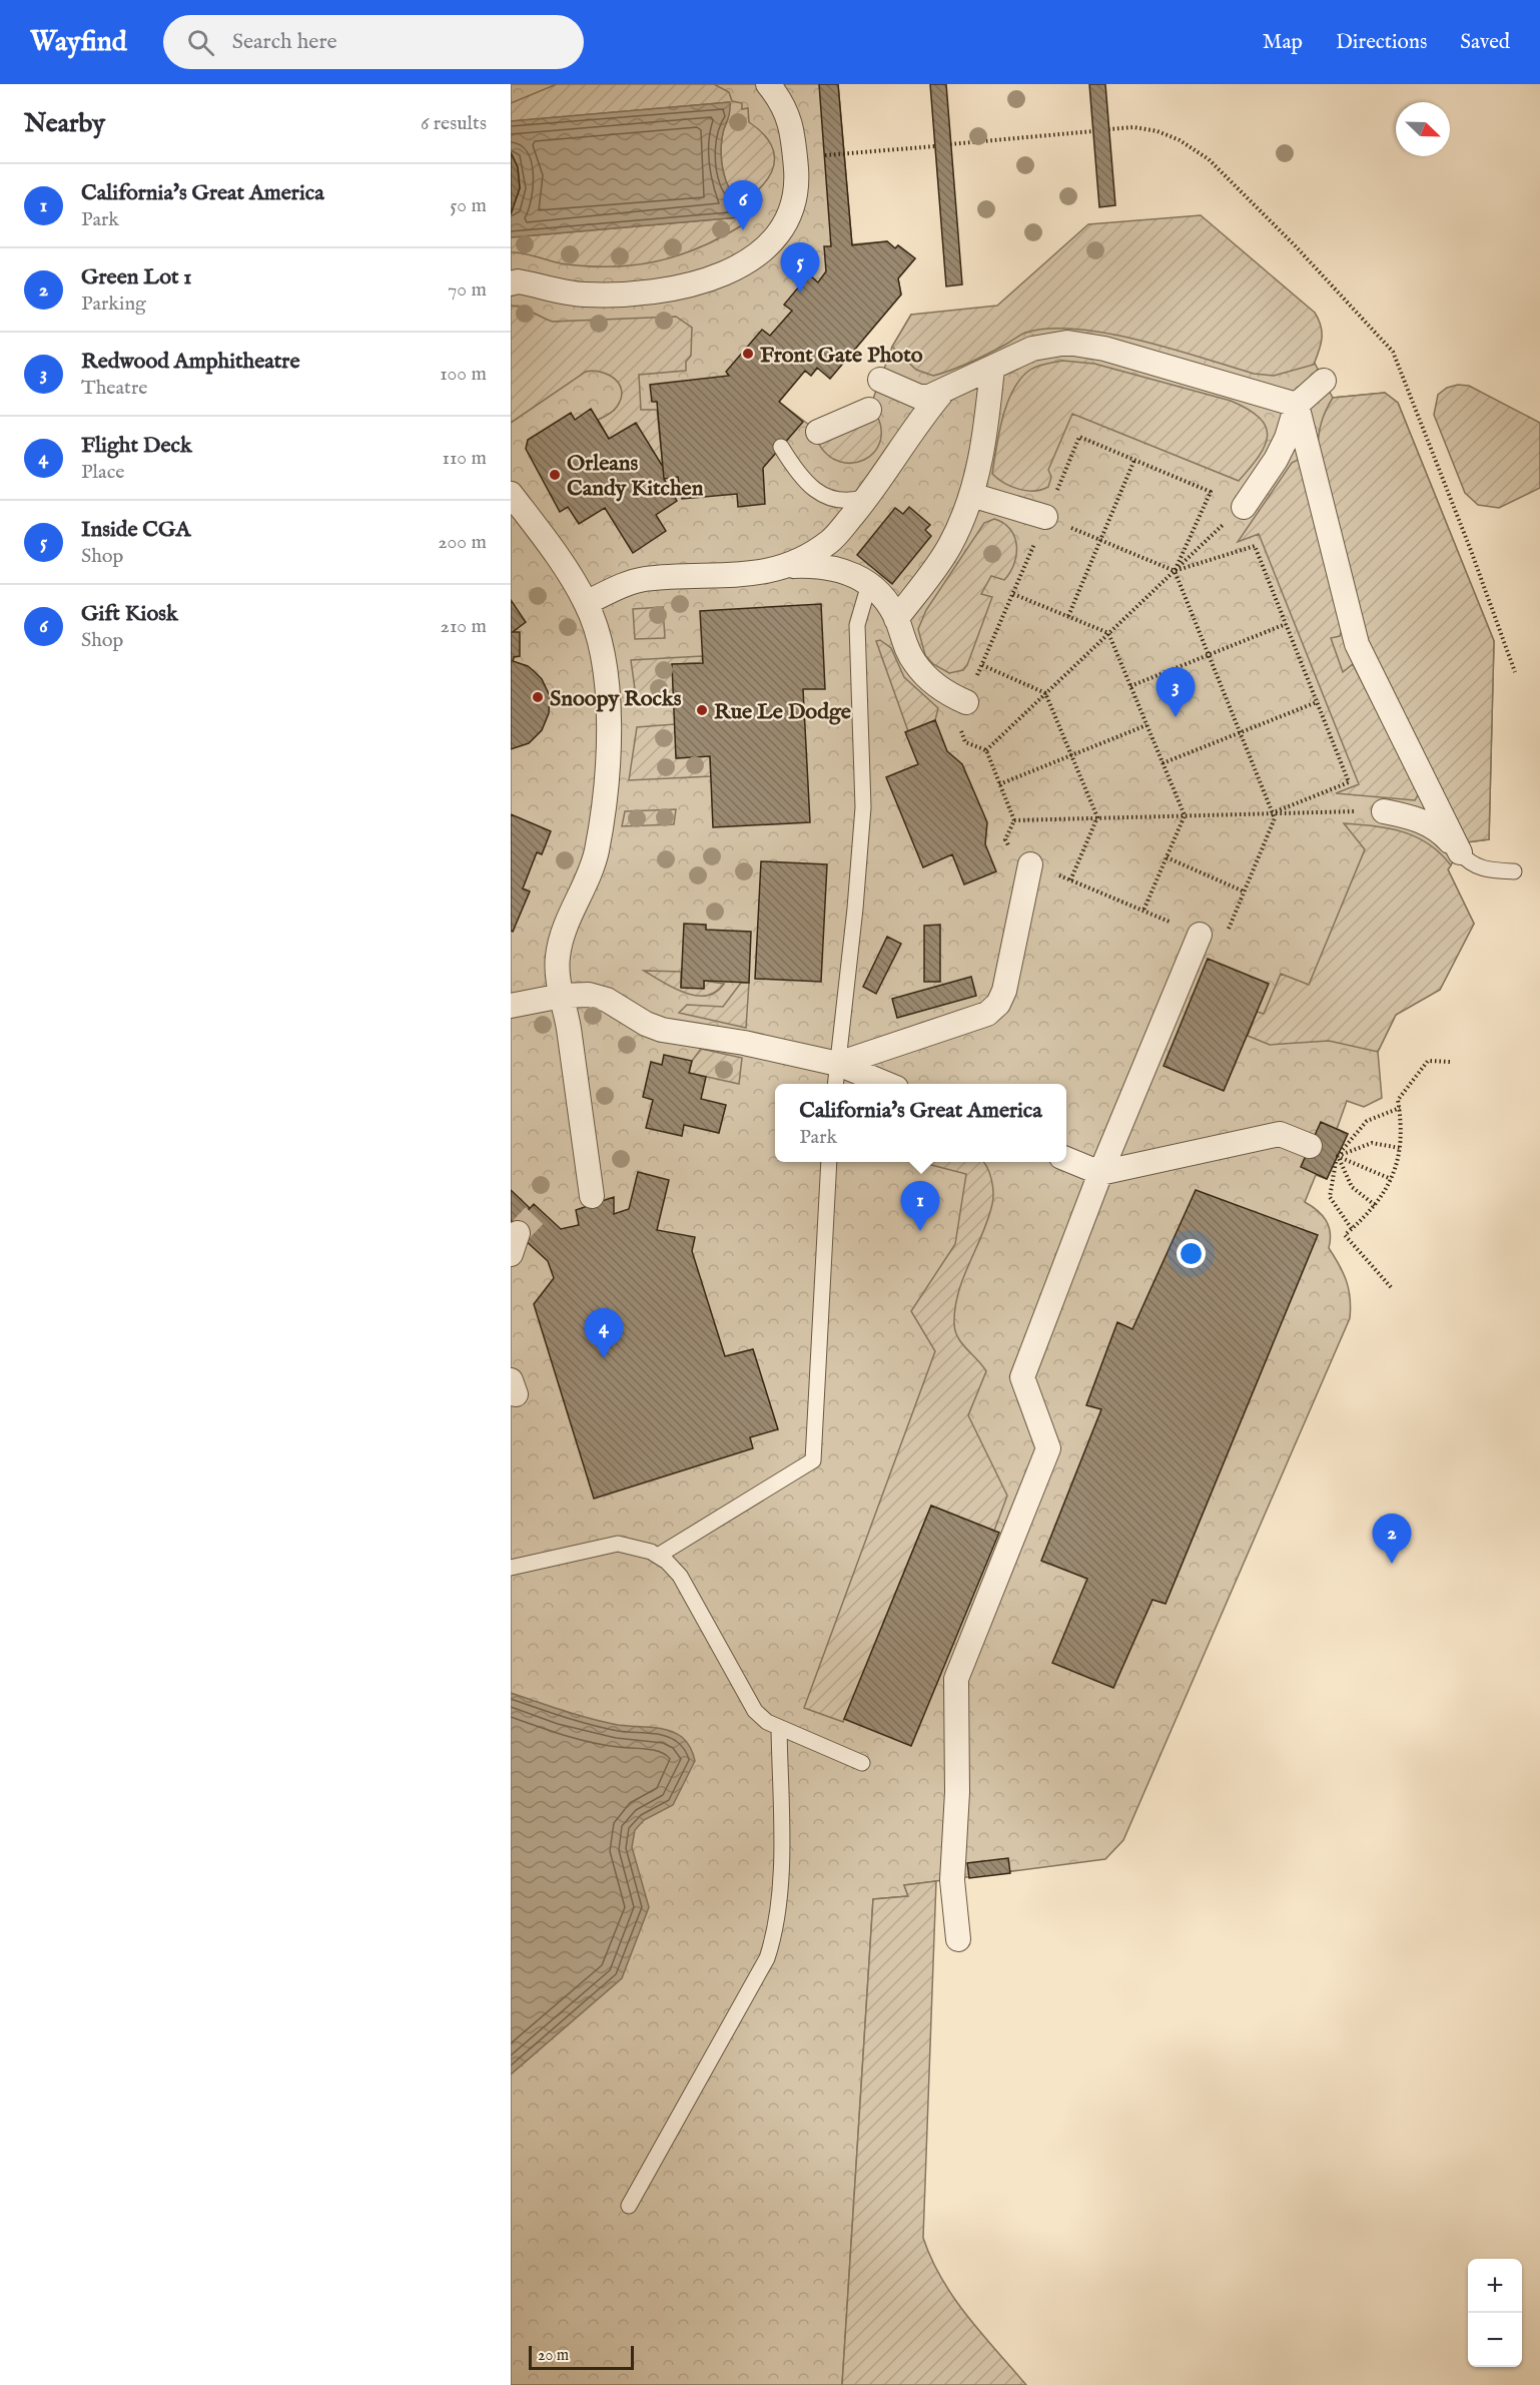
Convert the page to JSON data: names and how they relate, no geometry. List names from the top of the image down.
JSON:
{
  "places": [
    "Front Gate Photo",
    "Orleans Candy Kitchen",
    "Snoopy Rocks",
    "Rue Le Dodge"
  ],
  "scale_bar": "20 m",
  "north": "bottom right",
  "page": {
    "header": "Wayfind",
    "search": "Search here",
    "nav": ["Map", "Directions", "Saved"],
    "heading": ["Nearby", "6 results"],
    "list": [
      {
        "mark": "1",
        "name": "California's Great America",
        "note": "Park",
        "value": "50 m"
      },
      {
        "mark": "2",
        "name": "Green Lot 1",
        "note": "Parking",
        "value": "70 m"
      },
      {
        "mark": "3",
        "name": "Redwood Amphitheatre",
        "note": "Theatre",
        "value": "100 m"
      },
      {
        "mark": "4",
        "name": "Flight Deck",
        "note": "Place",
        "value": "110 m"
      },
      {
        "mark": "5",
        "name": "Inside CGA",
        "note": "Shop",
        "value": "200 m"
      },
      {
        "mark": "6",
        "name": "Gift Kiosk",
        "note": "Shop",
        "value": "210 m"
      }
    ],
    "pins": [
      "6",
      "5",
      "3",
      "1",
      "4",
      "2"
    ],
    "popup": ["California's Great America", "Park"],
    "map_buttons": ["+", "−"],
    "scale": "20 m"
  }
}
